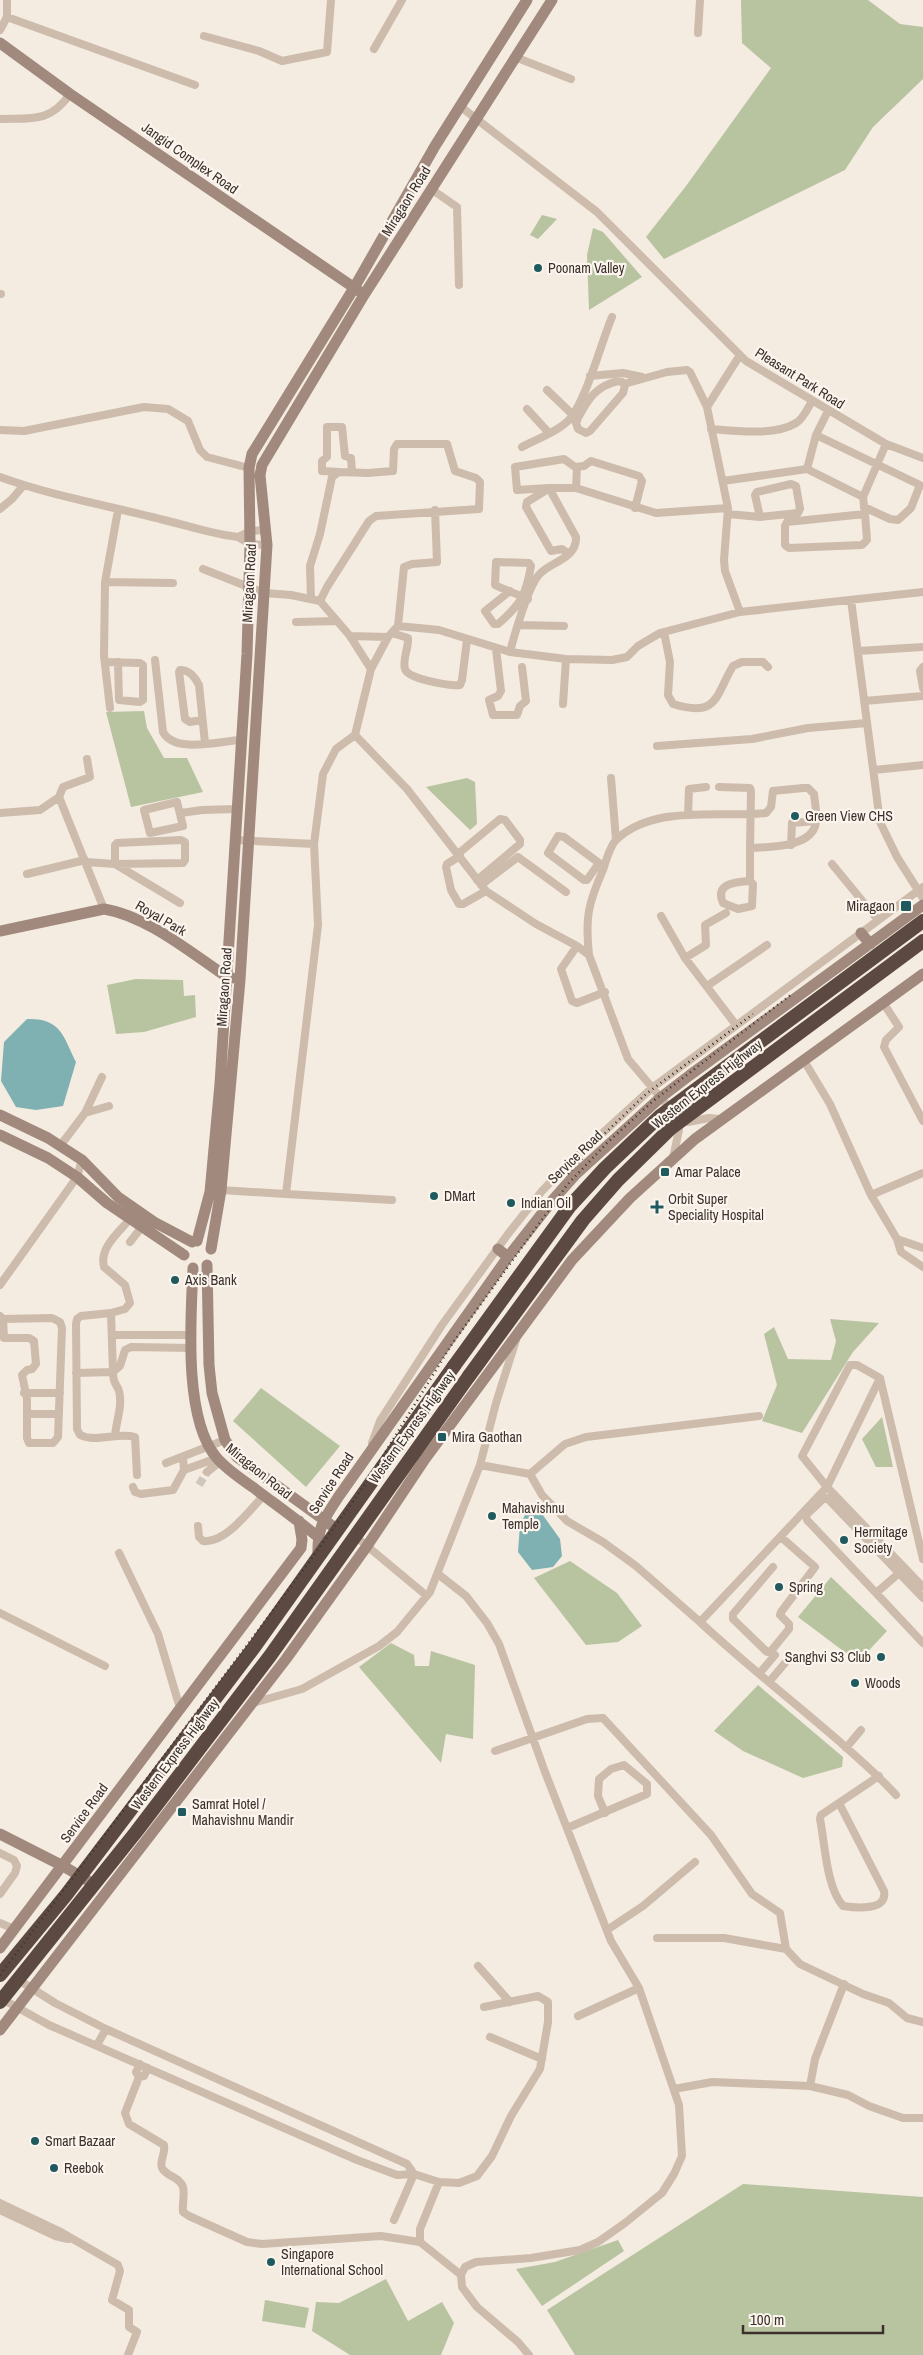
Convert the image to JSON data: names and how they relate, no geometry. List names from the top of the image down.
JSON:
{
  "streets": {
    "highway": ["Western Express Highway"],
    "main road": [
      "Jangid Complex Road",
      "Miragaon Road",
      "Royal Park",
      "Service Road"
    ],
    "street": ["Pleasant Park Road"]
  },
  "crossings": [
    ["Jangid Complex Road", "Miragaon Road"],
    ["Miragaon Road", "Pleasant Park Road"],
    ["Miragaon Road", "Royal Park"],
    ["Miragaon Road", "Western Express Highway"],
    ["Miragaon Road", "Service Road"]
  ],
  "places": {
    "other": [
      "Poonam Valley",
      "Green View CHS",
      "DMart",
      "Indian Oil",
      "Axis Bank",
      "Mahavishnu Temple",
      "Hermitage Society",
      "Spring",
      "Sanghvi S3 Club",
      "Woods",
      "Smart Bazaar",
      "Reebok",
      "Singapore International School"
    ],
    "transit": [
      "Miragaon",
      "Amar Palace",
      "Mira Gaothan",
      "Samrat Hotel / Mahavishnu Mandir"
    ],
    "health": ["Orbit Super Speciality Hospital"]
  },
  "scale_bar": "100 m"
}
